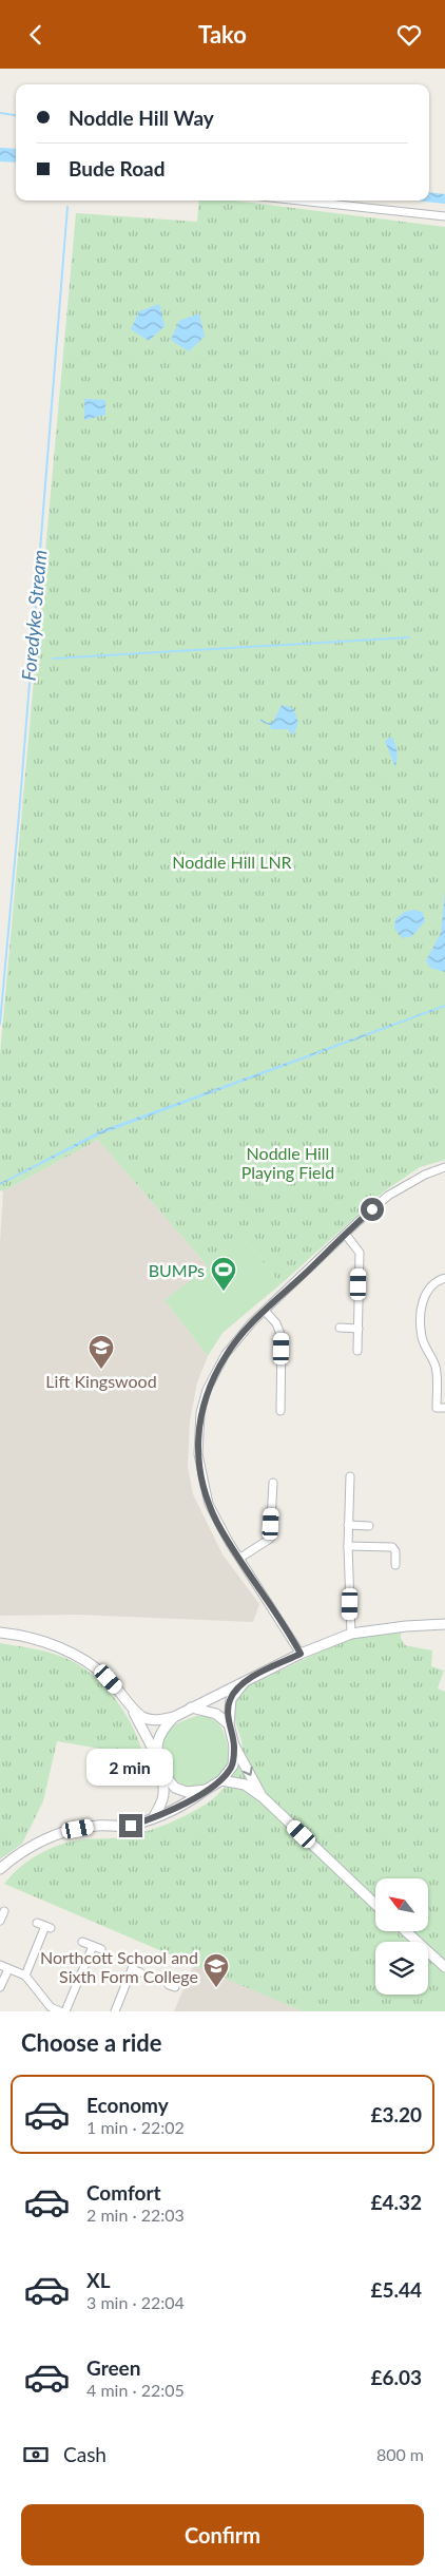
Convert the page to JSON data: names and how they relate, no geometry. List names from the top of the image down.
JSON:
{
  "water": ["Foredyke Stream"],
  "parks": ["Noddle Hill LNR", "Noddle Hill Playing Field"],
  "places": {
    "sports": ["BUMPs"],
    "school or university": ["Lift Kingswood", "Northcott School and Sixth Form College"]
  },
  "north": "top left",
  "page": {
    "header": "Tako",
    "banner": ["Noddle Hill Way", "Bude Road"],
    "bubble": "2 min",
    "heading": "Choose a ride",
    "list": [
      {
        "name": "Economy",
        "note": "1 min · 22:02",
        "value": "£3.20"
      },
      {
        "name": "Comfort",
        "note": "2 min · 22:03",
        "value": "£4.32"
      },
      {
        "name": "XL",
        "note": "3 min · 22:04",
        "value": "£5.44"
      },
      {
        "name": "Green",
        "note": "4 min · 22:05",
        "value": "£6.03"
      }
    ],
    "pay": ["Cash", "800 m"],
    "buttons": "Confirm"
  }
}
